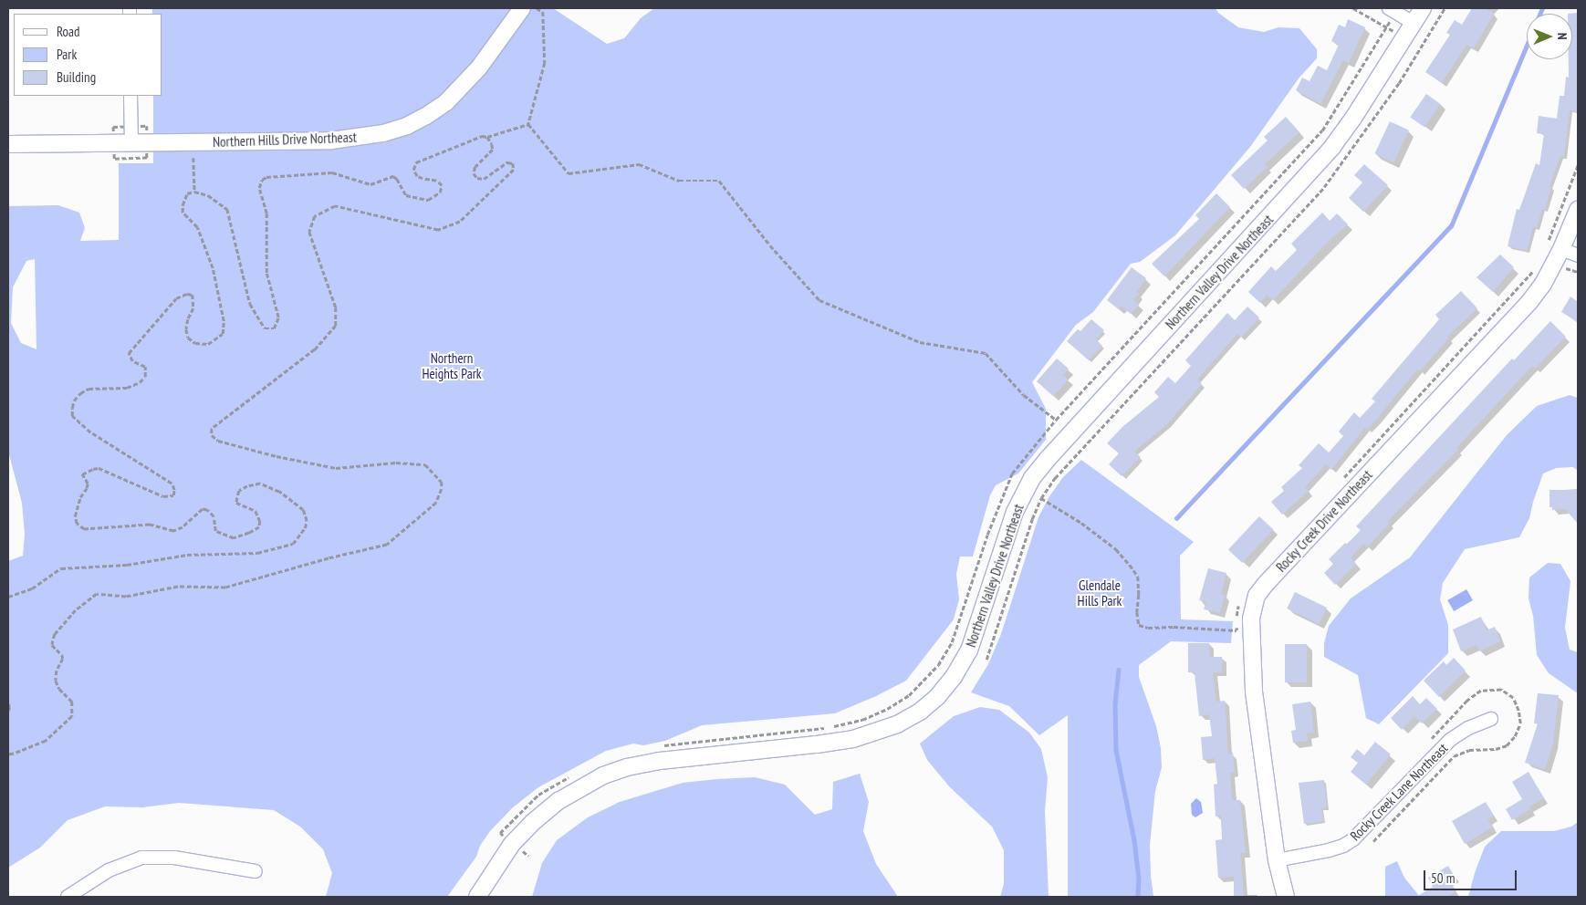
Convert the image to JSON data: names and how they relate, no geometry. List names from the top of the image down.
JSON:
{
  "streets": {
    "street": [
      "Northern Hills Drive Northeast",
      "Northern Valley Drive Northeast",
      "Rocky Creek Drive Northeast",
      "Rocky Creek Lane Northeast"
    ]
  },
  "crossings": [
    ["Rocky Creek Drive Northeast", "Rocky Creek Lane Northeast"]
  ],
  "parks": ["Northern Heights Park", "Glendale Hills Park"],
  "legend": ["Road", "Park", "Building"],
  "scale_bar": "50 m",
  "north": "right"
}
